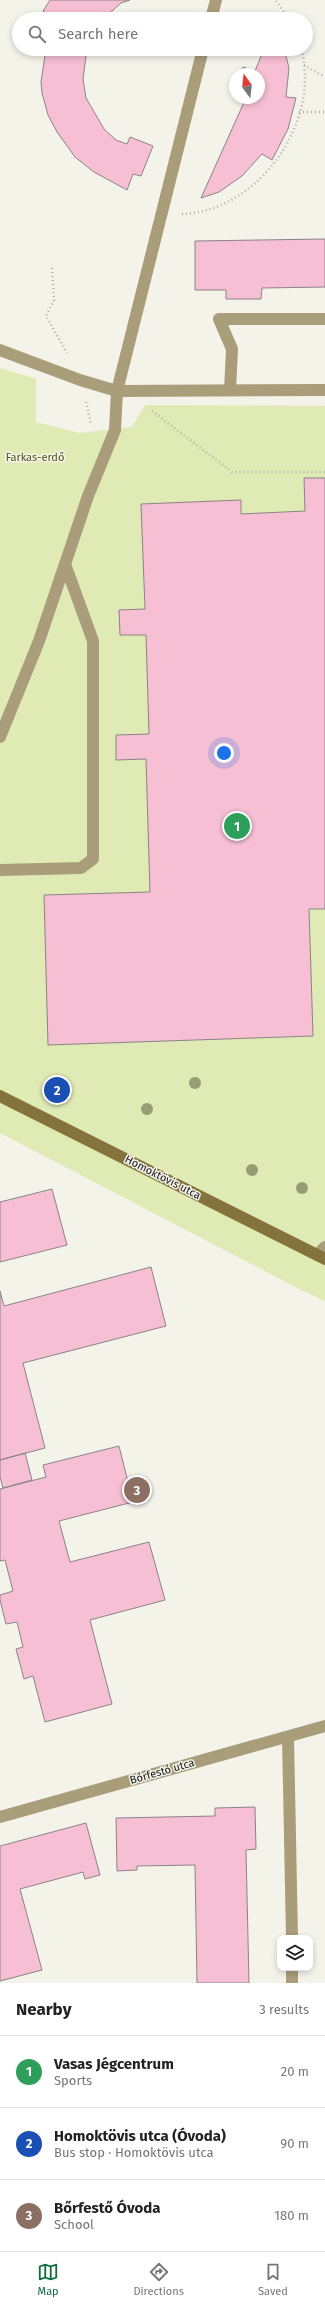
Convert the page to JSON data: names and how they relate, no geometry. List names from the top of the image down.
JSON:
{
  "streets": {
    "street": ["Homoktövis utca", "Bőrfestő utca"]
  },
  "parks": ["Farkas-erdő"],
  "north": "top",
  "page": {
    "search": "Search here",
    "pins": ["1", "2", "3"],
    "heading": ["Nearby", "3 results"],
    "list": [
      {
        "mark": "1",
        "name": "Vasas Jégcentrum",
        "note": "Sports",
        "value": "20 m"
      },
      {
        "mark": "2",
        "name": "Homoktövis utca (Óvoda)",
        "note": "Bus stop · Homoktövis utca",
        "value": "90 m"
      },
      {
        "mark": "3",
        "name": "Bőrfestő Óvoda",
        "note": "School",
        "value": "180 m"
      }
    ],
    "nav": ["Map", "Directions", "Saved"]
  }
}
